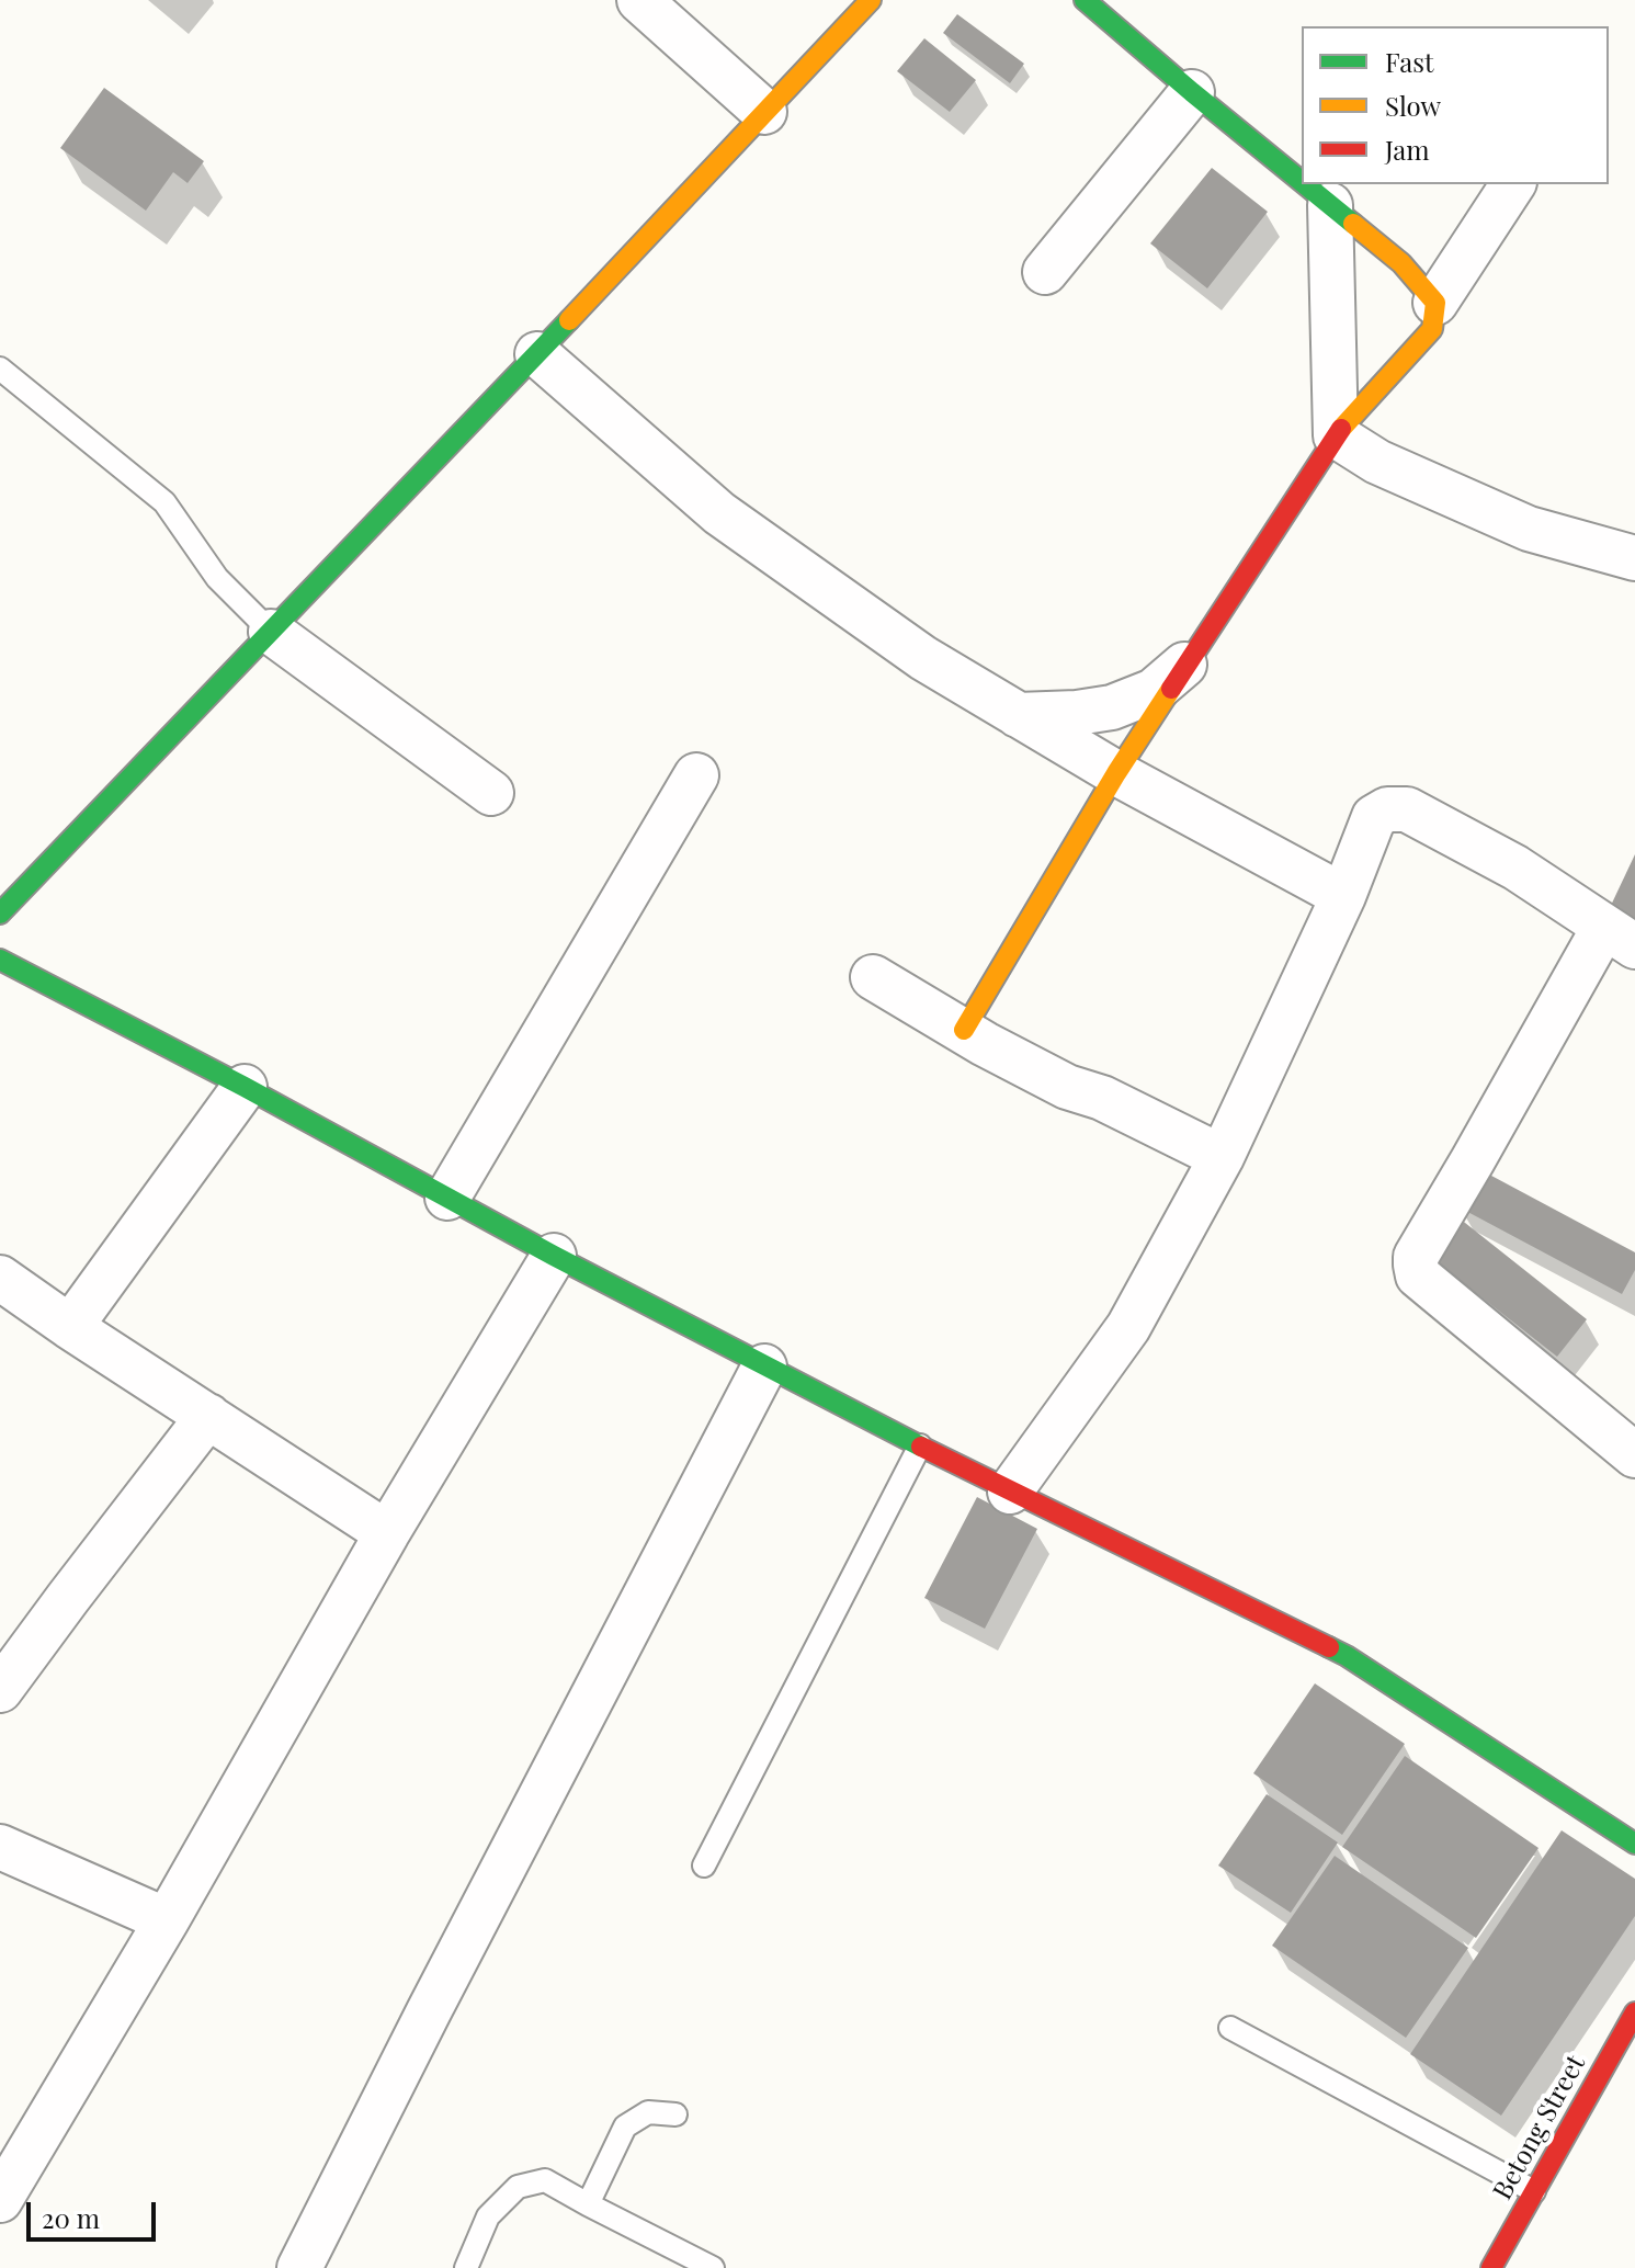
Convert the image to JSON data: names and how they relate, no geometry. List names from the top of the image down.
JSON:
{
  "streets": {
    "street": ["Betong Street"]
  },
  "legend": ["Fast", "Slow", "Jam"],
  "scale_bar": "20 m"
}
